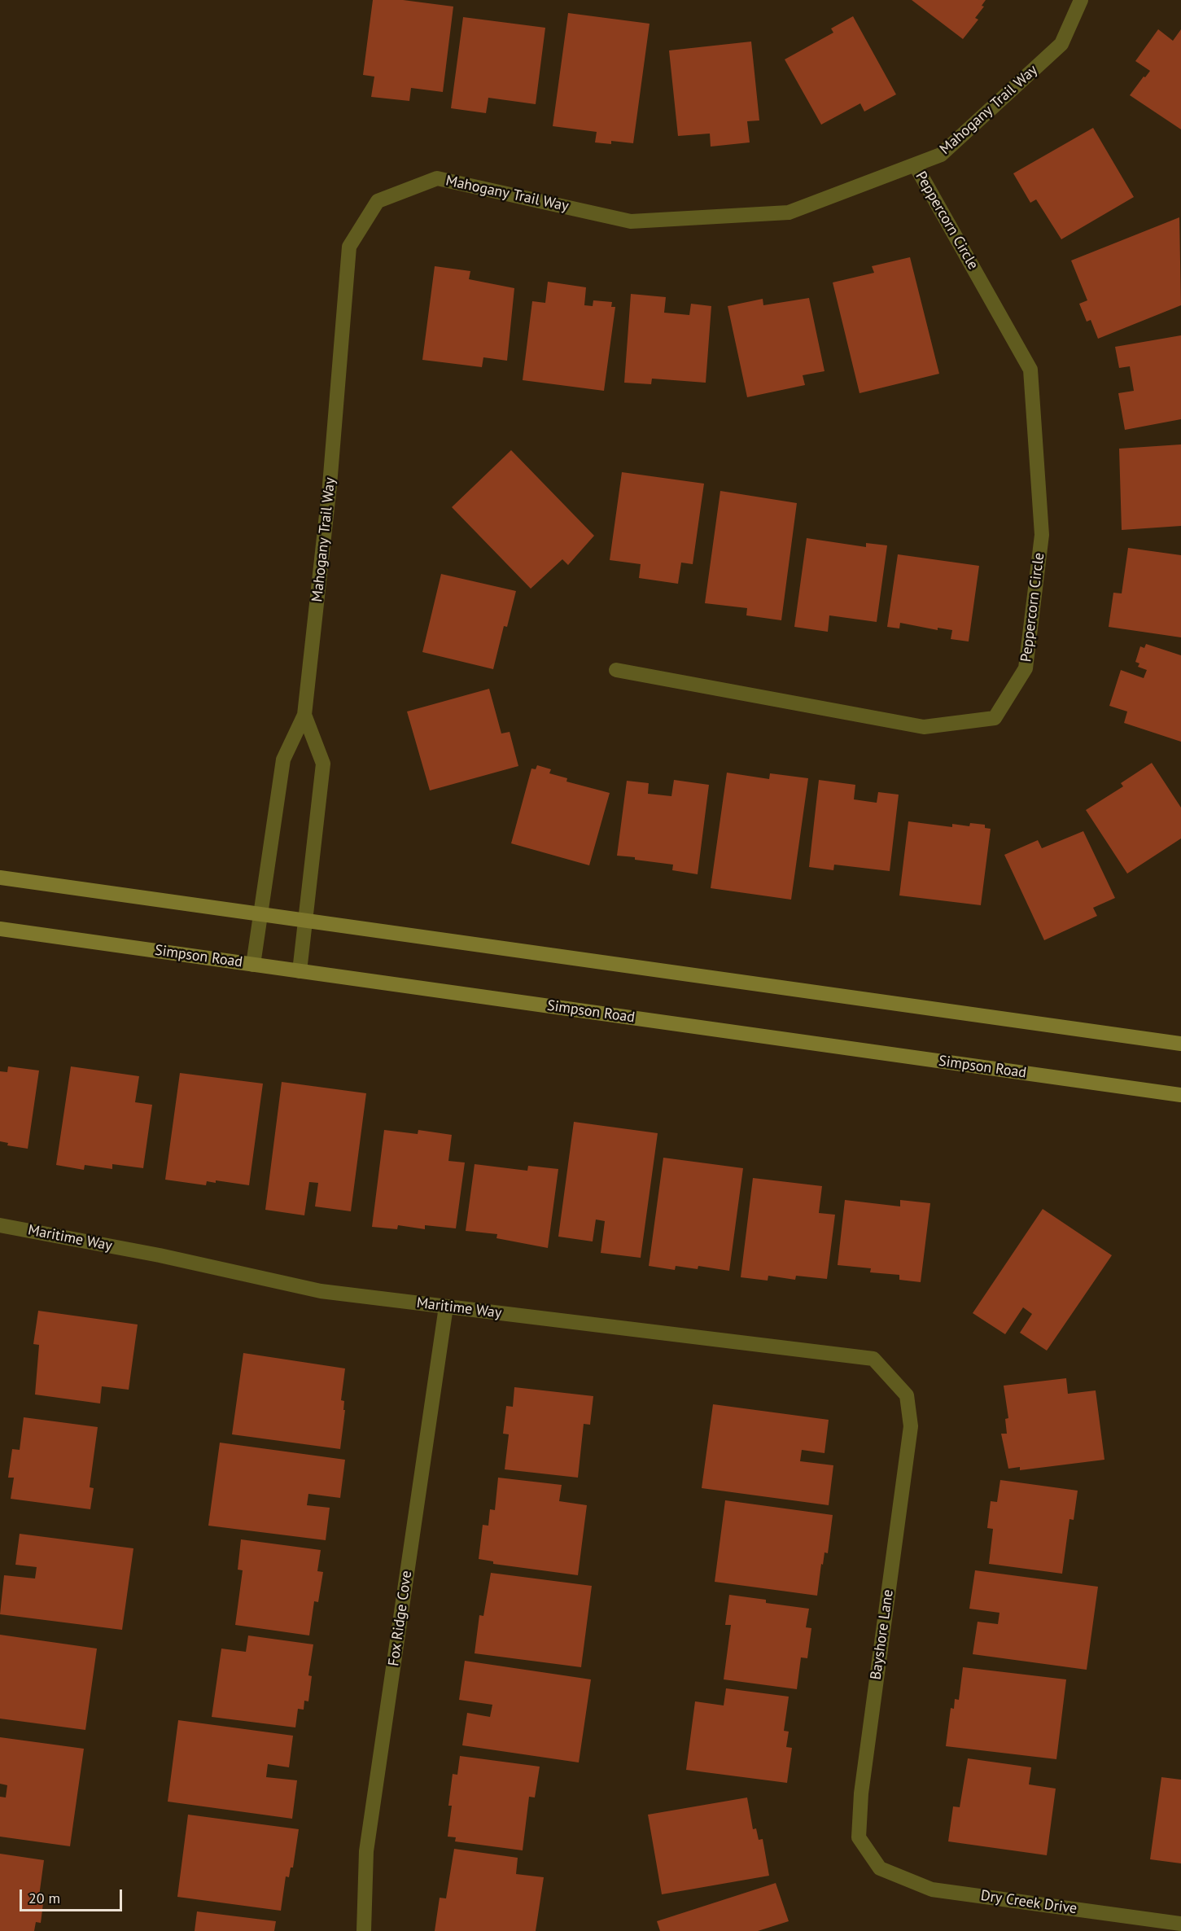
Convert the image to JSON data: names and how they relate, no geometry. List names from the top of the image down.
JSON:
{
  "streets": {
    "main road": ["Simpson Road"],
    "street": [
      "Mahogany Trail Way",
      "Peppercorn Circle",
      "Maritime Way",
      "Fox Ridge Cove",
      "Bayshore Lane",
      "Dry Creek Drive"
    ]
  },
  "crossings": [
    ["Mahogany Trail Way", "Peppercorn Circle"],
    ["Mahogany Trail Way", "Simpson Road"],
    ["Maritime Way", "Fox Ridge Cove"],
    ["Maritime Way", "Bayshore Lane"],
    ["Bayshore Lane", "Dry Creek Drive"]
  ],
  "scale_bar": "20 m"
}
